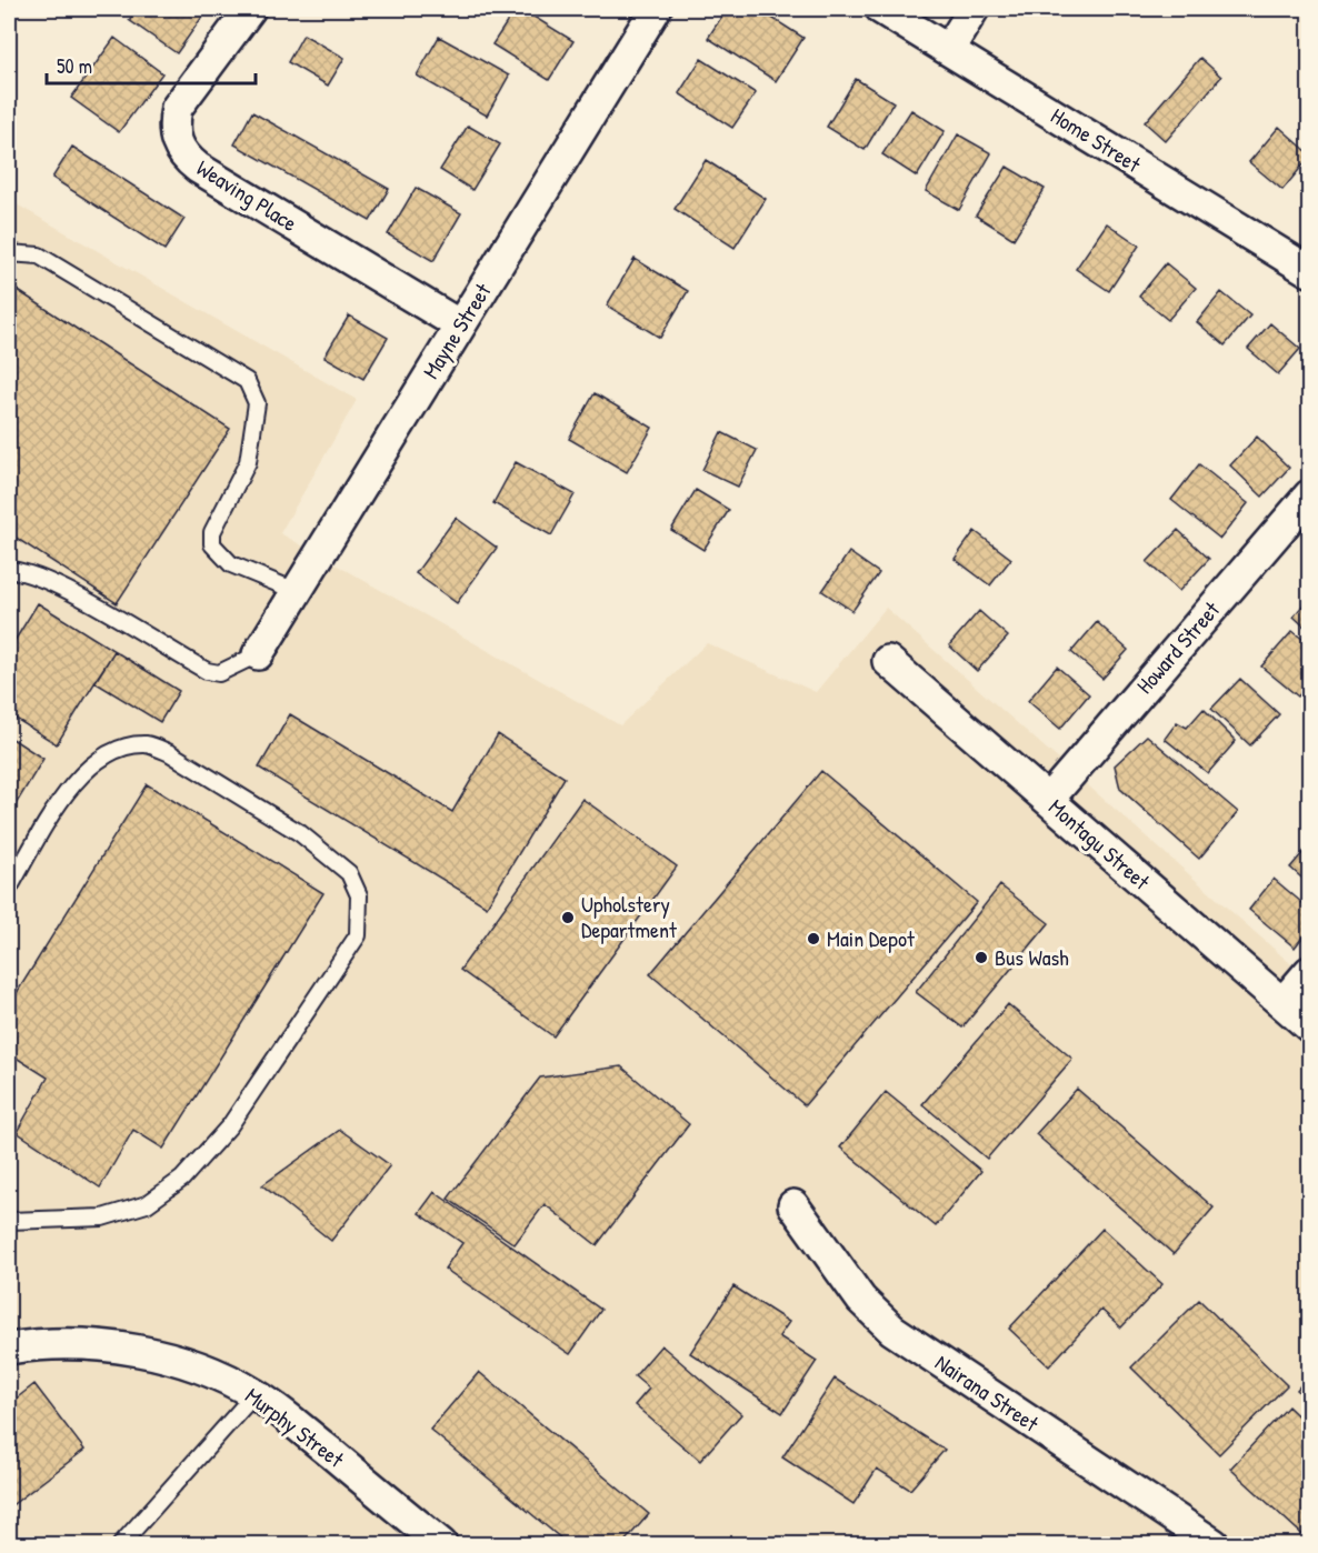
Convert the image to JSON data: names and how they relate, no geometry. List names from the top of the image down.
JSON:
{
  "streets": {
    "street": [
      "Home Street",
      "Weaving Place",
      "Mayne Street",
      "Howard Street",
      "Montagu Street",
      "Nairana Street",
      "Murphy Street"
    ]
  },
  "crossings": [
    ["Weaving Place", "Mayne Street"],
    ["Howard Street", "Montagu Street"]
  ],
  "places": ["Upholstery Department", "Main Depot", "Bus Wash"],
  "scale_bar": "50 m"
}
